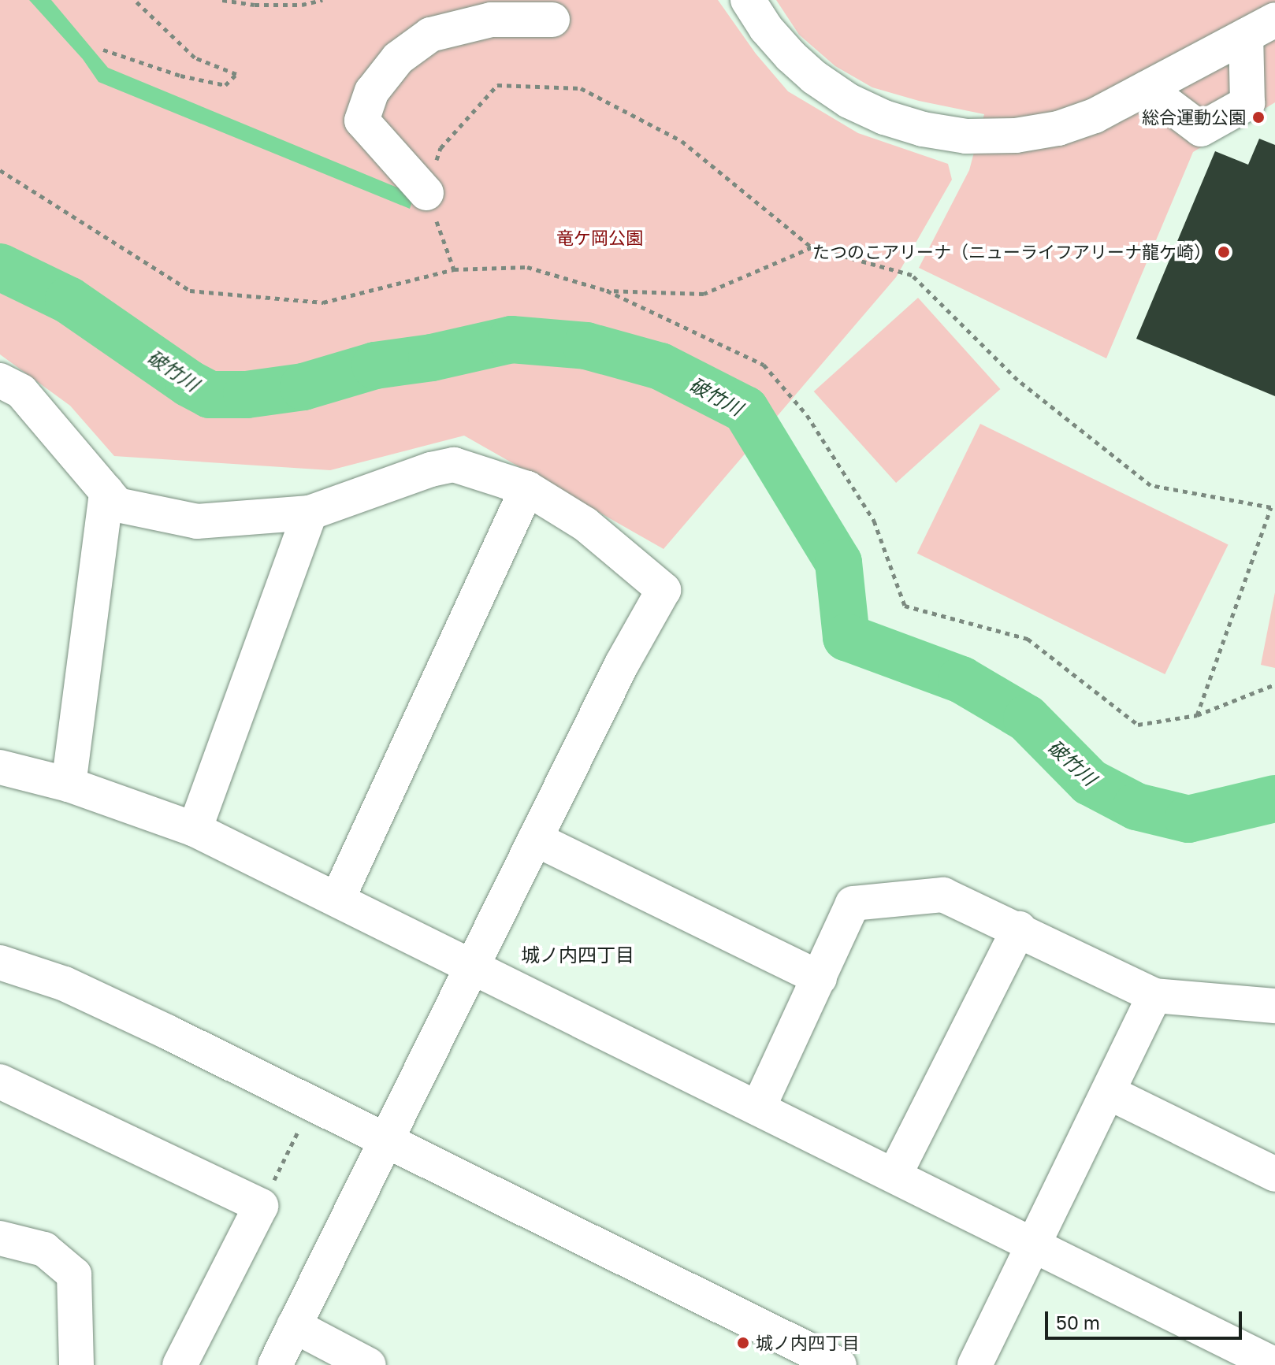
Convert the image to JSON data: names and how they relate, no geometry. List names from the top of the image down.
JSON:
{
  "districts": ["城ノ内四丁目"],
  "water": ["破竹川"],
  "parks": ["竜ケ岡公園"],
  "places": ["総合運動公園", "たつのこアリーナ（ニューライフアリーナ龍ケ崎）", "城ノ内四丁目"],
  "scale_bar": "50 m"
}
